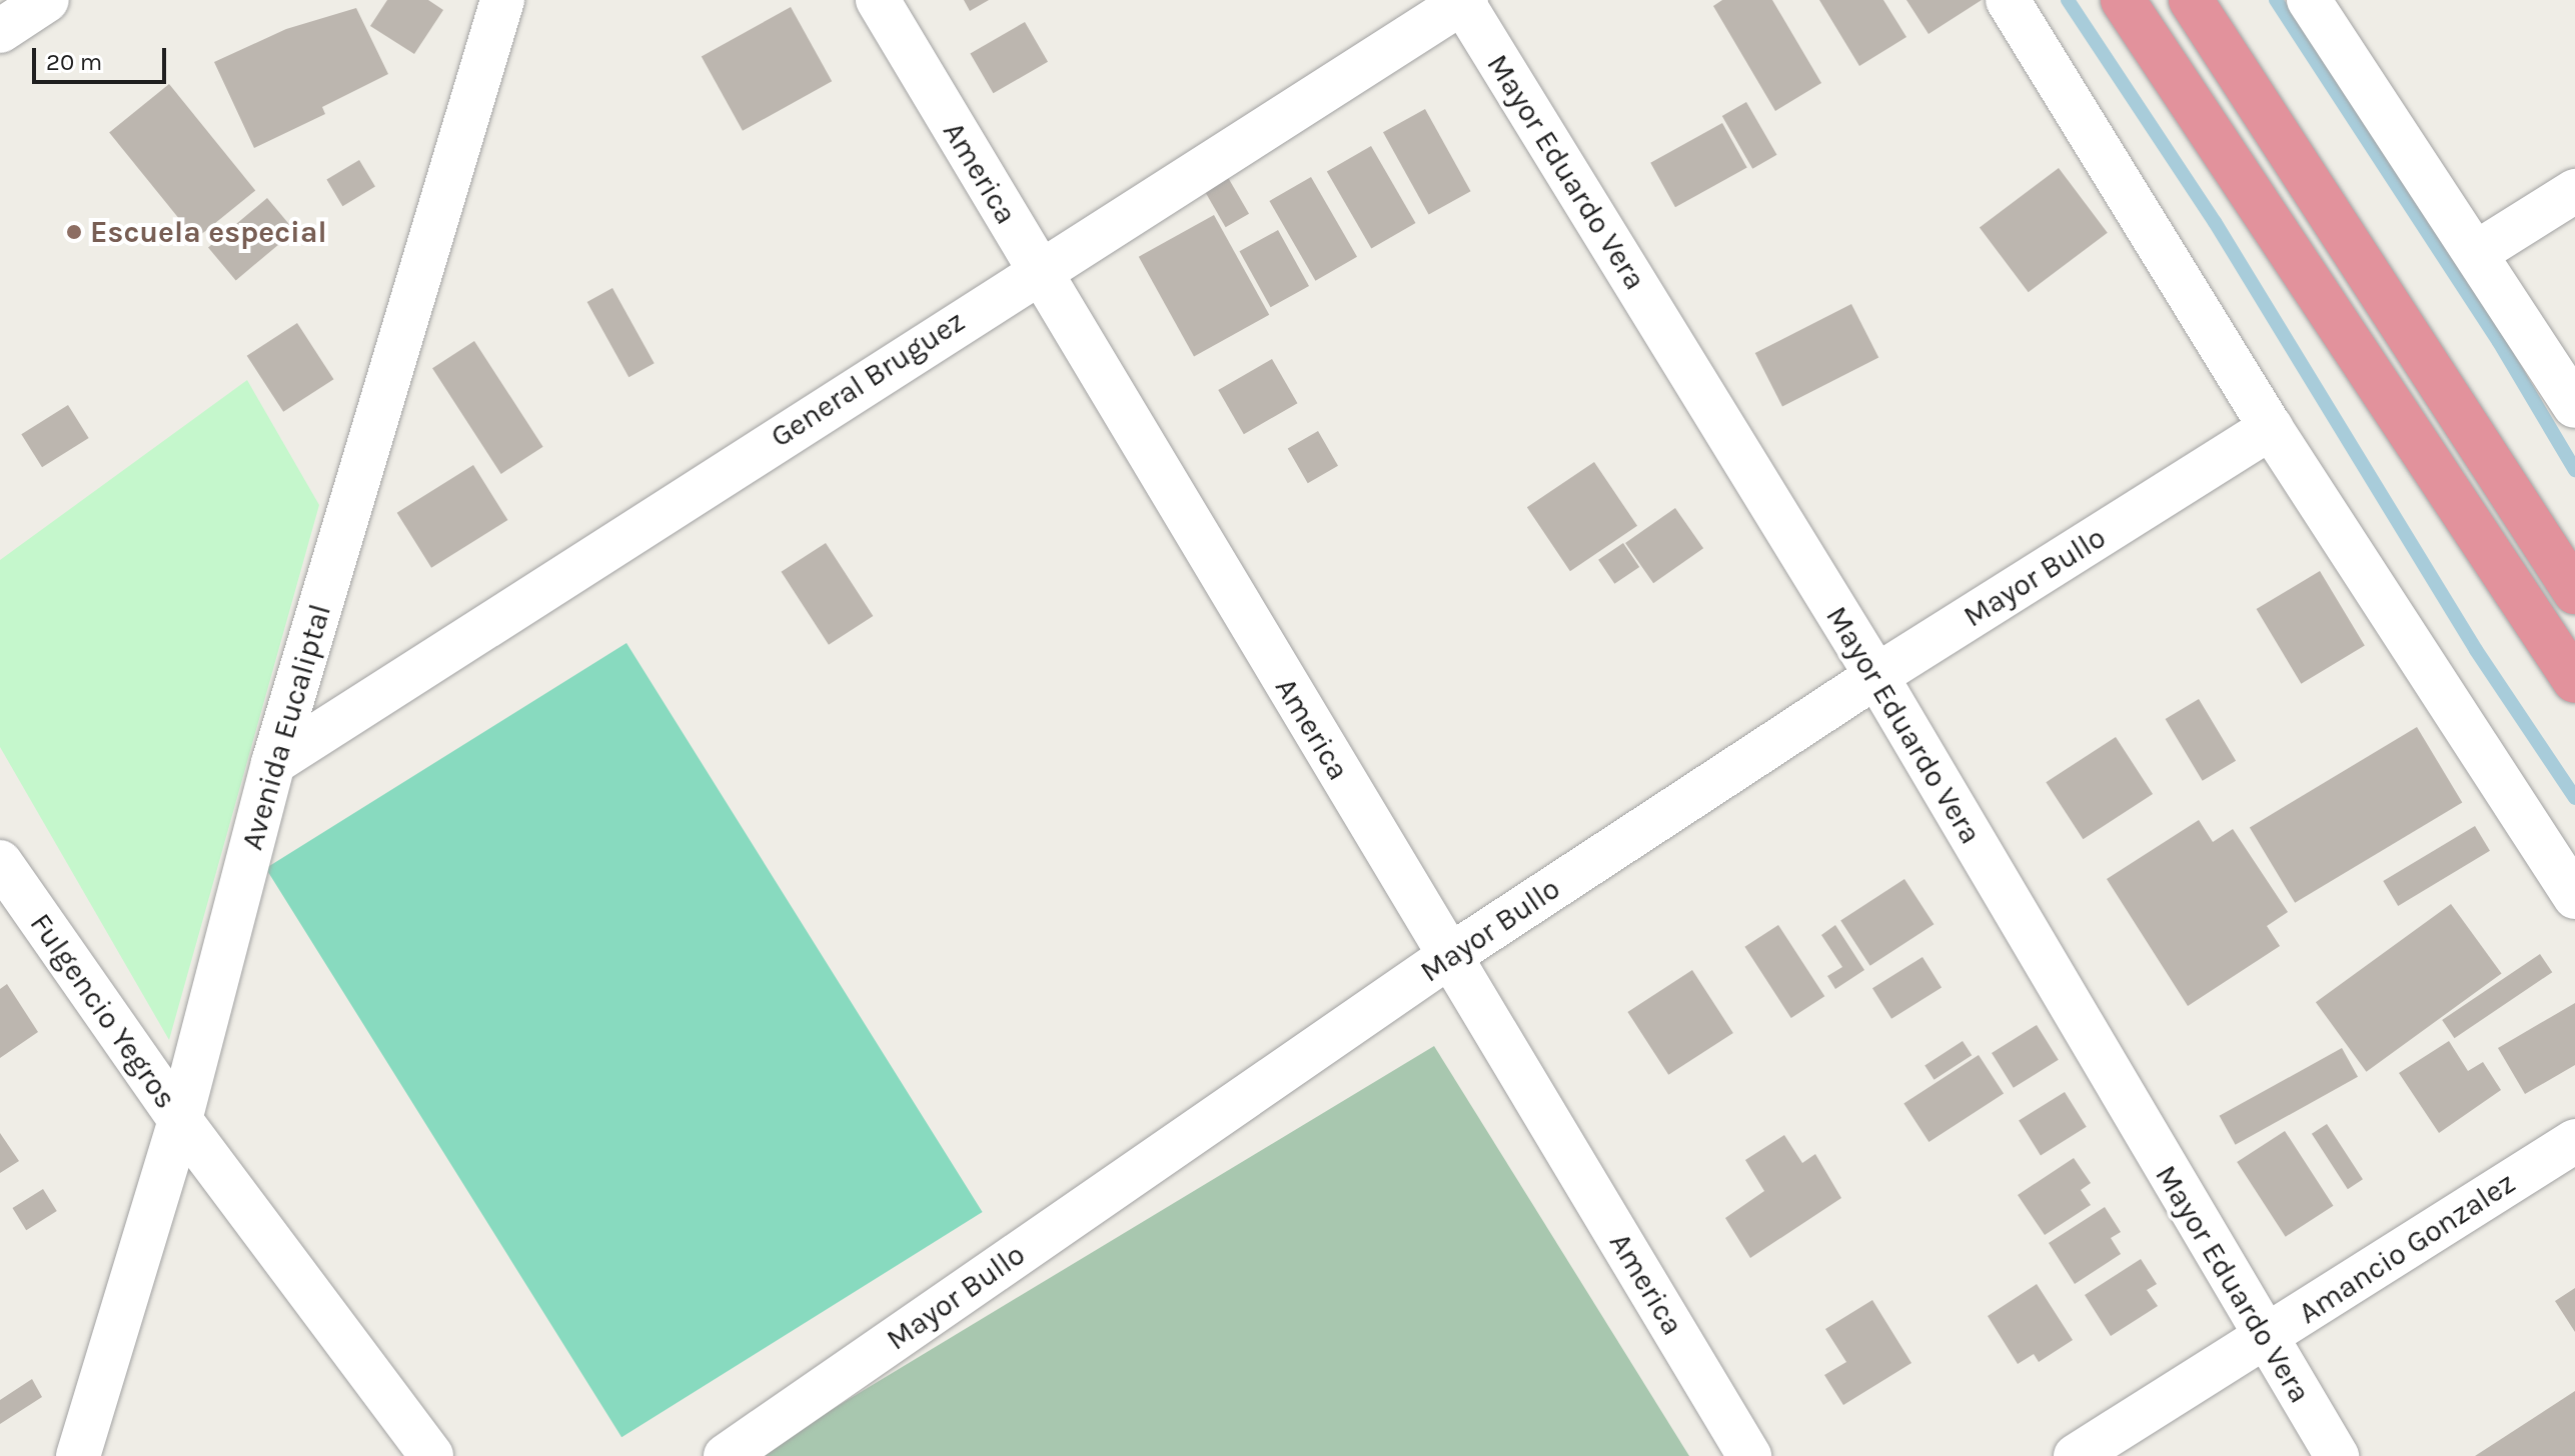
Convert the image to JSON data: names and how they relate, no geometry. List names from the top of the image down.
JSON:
{
  "streets": {
    "street": [
      "Mayor Eduardo Vera",
      "America",
      "General Bruguez",
      "Mayor Bullo",
      "Avenida Eucaliptal",
      "Fulgencio Yegros",
      "Amancio Gonzalez"
    ]
  },
  "crossings": [
    ["Mayor Eduardo Vera", "General Bruguez"],
    ["Mayor Eduardo Vera", "Mayor Bullo"],
    ["Mayor Eduardo Vera", "Amancio Gonzalez"],
    ["America", "General Bruguez"],
    ["America", "Mayor Bullo"],
    ["General Bruguez", "Avenida Eucaliptal"],
    ["Avenida Eucaliptal", "Fulgencio Yegros"]
  ],
  "places": ["Escuela especial"],
  "scale_bar": "20 m"
}
